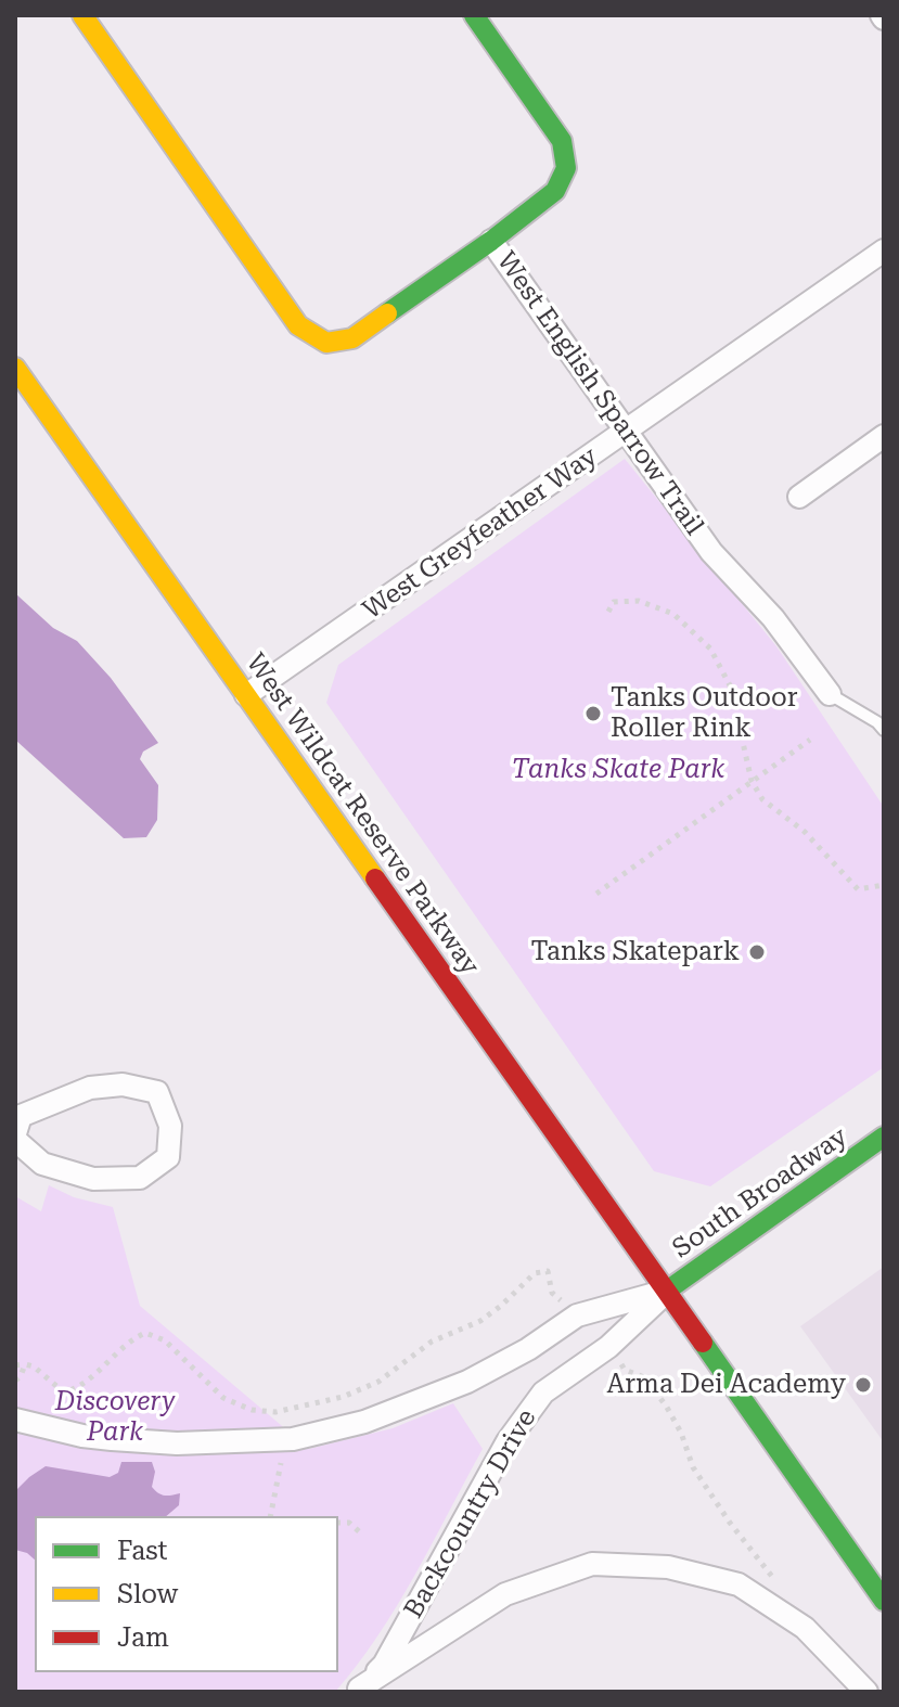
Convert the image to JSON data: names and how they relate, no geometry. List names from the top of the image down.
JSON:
{
  "streets": {
    "main road": ["West English Sparrow Trail", "West Wildcat Reserve Parkway", "South Broadway"],
    "street": ["West Greyfeather Way", "Backcountry Drive"]
  },
  "crossings": [
    ["West English Sparrow Trail", "West Greyfeather Way"],
    ["West Greyfeather Way", "West Wildcat Reserve Parkway"],
    ["West Wildcat Reserve Parkway", "South Broadway"],
    ["West Wildcat Reserve Parkway", "Backcountry Drive"],
    ["South Broadway", "Backcountry Drive"]
  ],
  "parks": ["Tanks Skate Park", "Discovery Park"],
  "places": ["Tanks Outdoor Roller Rink", "Tanks Skatepark", "Arma Dei Academy"],
  "legend": ["Fast", "Slow", "Jam"]
}
